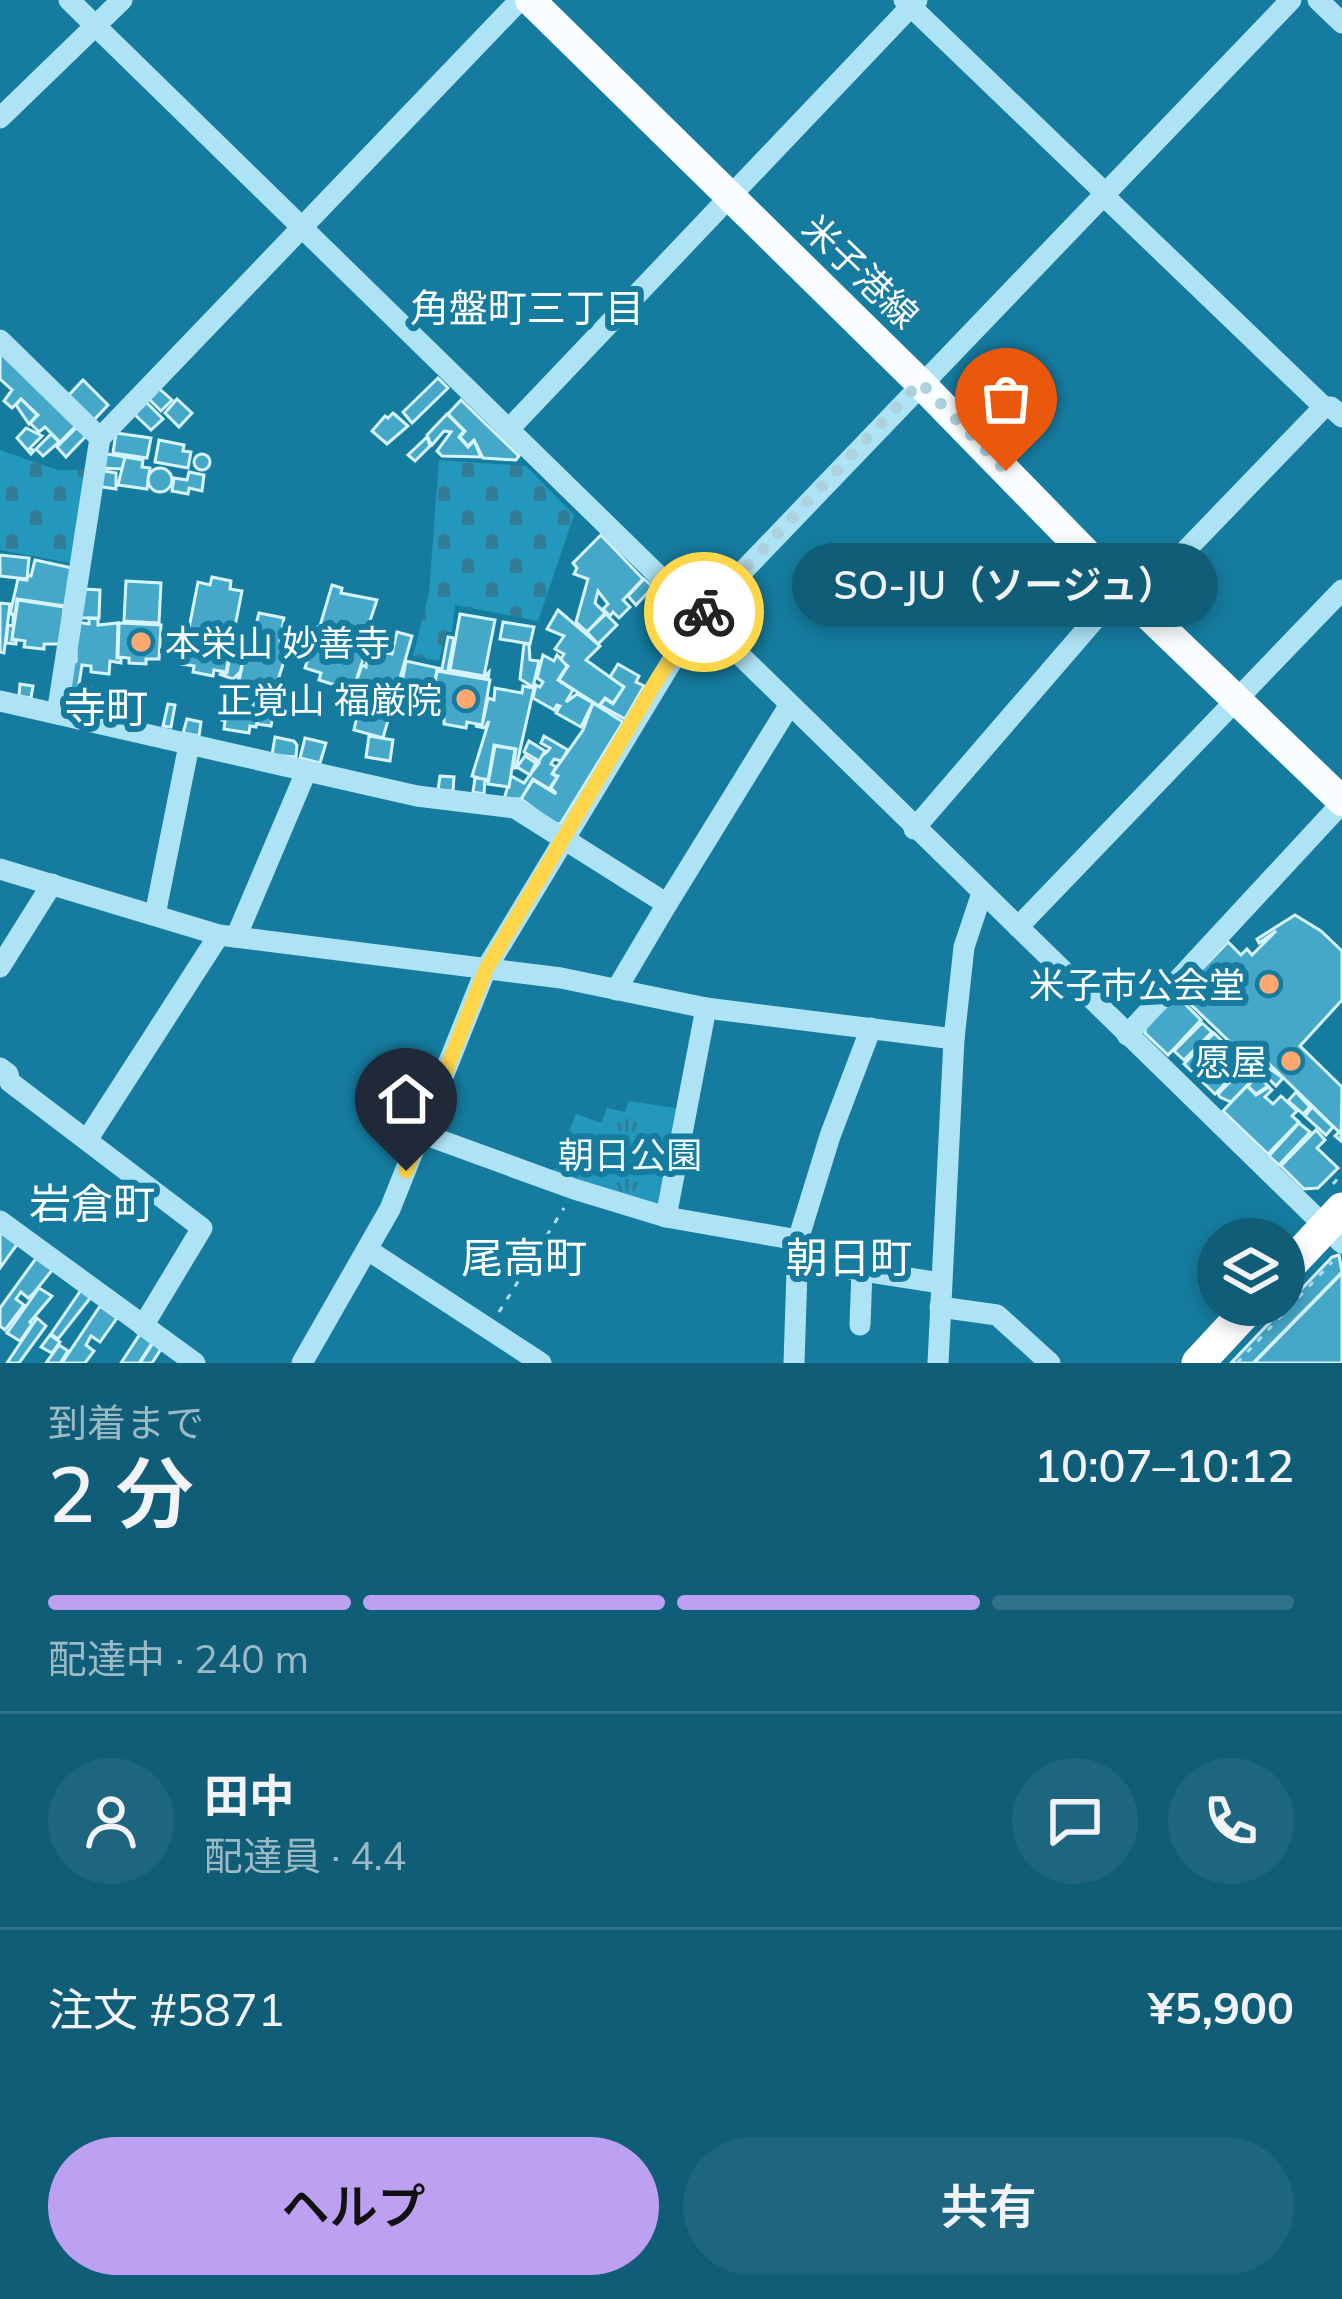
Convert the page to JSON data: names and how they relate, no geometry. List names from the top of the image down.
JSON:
{
  "streets": {
    "main road": ["米子港線"]
  },
  "districts": [
    "角盤町三丁目",
    "寺町",
    "岩倉町",
    "尾高町",
    "朝日町"
  ],
  "parks": ["朝日公園"],
  "places": [
    "SO-JU（ソージュ）",
    "本栄山 妙善寺",
    "正覚山 福厳院",
    "米子市公会堂",
    "愿屋"
  ],
  "page": {
    "bubble": "SO-JU（ソージュ）",
    "heading": ["2 分", "到着まで", "10:07–10:12"],
    "panel": [
      "田中",
      "配達員 · 4.4",
      "注文 #5871",
      "¥5,900"
    ],
    "bar": "配達中 · 240 m",
    "buttons": ["ヘルプ", "共有"]
  }
}
